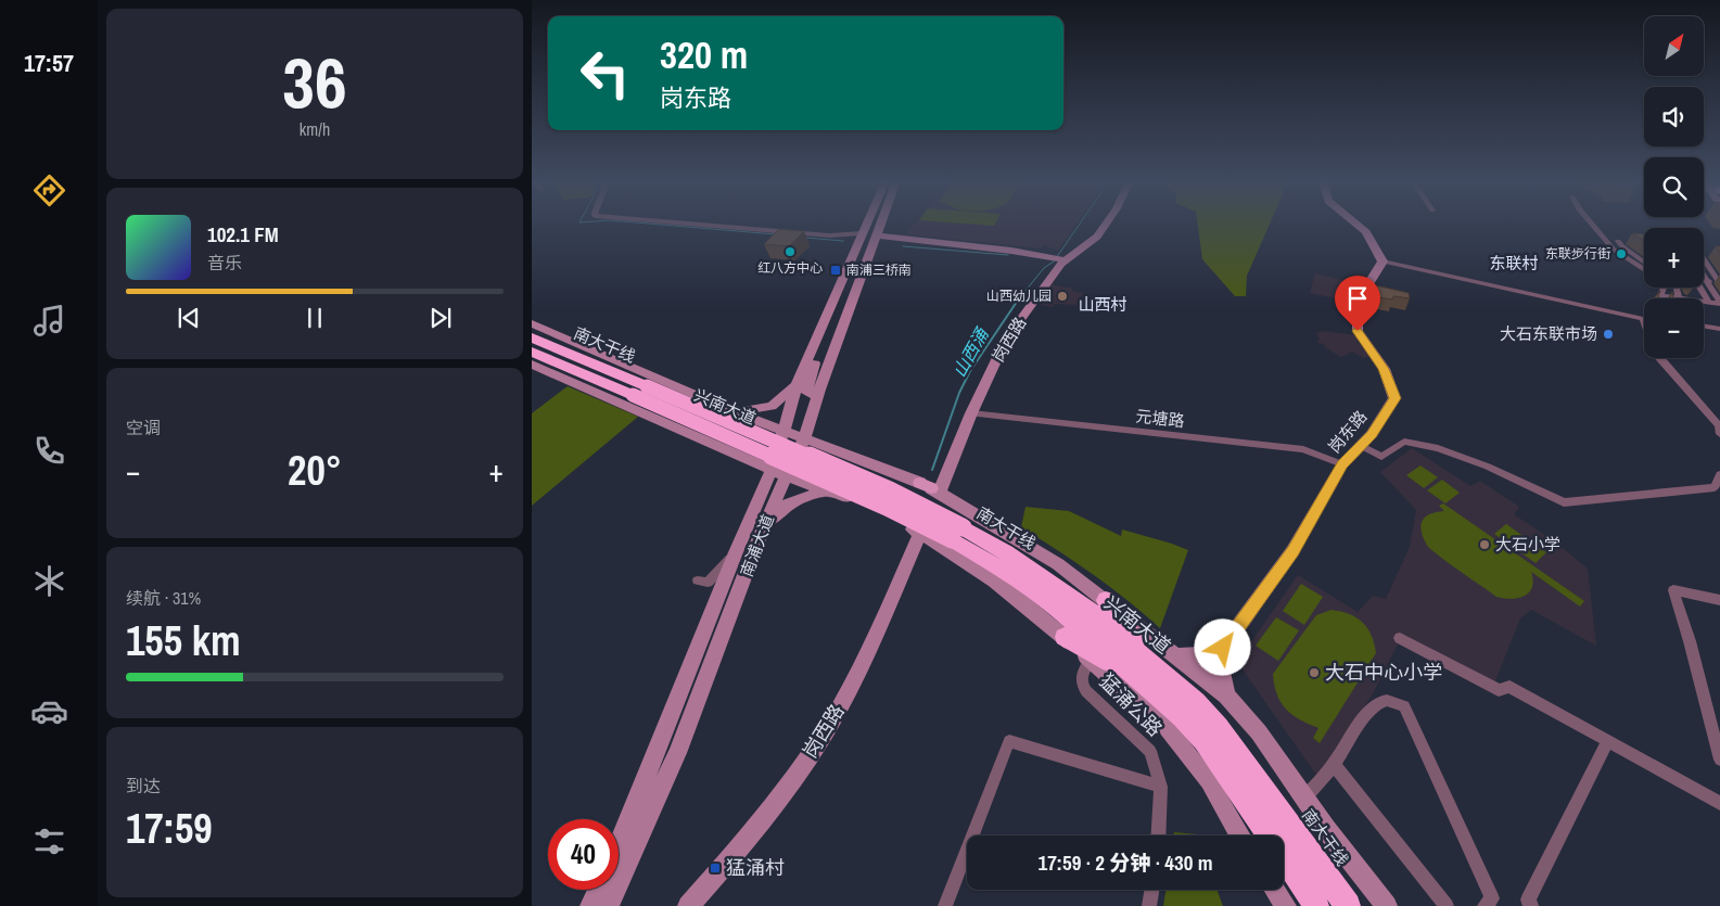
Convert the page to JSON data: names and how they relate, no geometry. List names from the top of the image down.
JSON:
{
  "streets": {
    "highway": ["南大干线"],
    "main road": [
      "岗西路",
      "兴南大道",
      "岗东路",
      "南浦大道"
    ],
    "street": ["元塘路", "猛涌公路"]
  },
  "crossings": [
    ["岗西路", "兴南大道"],
    ["岗西路", "元塘路"],
    ["兴南大道", "南浦大道"],
    ["元塘路", "岗东路"]
  ],
  "districts": ["东联村", "山西村"],
  "water": ["山西涌"],
  "places": {
    "other": [
      "红八方中心",
      "东联步行街",
      "山西幼儿园",
      "大石东联市场",
      "大石小学",
      "大石中心小学"
    ],
    "transit": ["南浦三桥南", "猛涌村"]
  },
  "north": "top right",
  "page": {
    "tabs": "17:57",
    "tile": [
      ["36", "km/h"],
      "空调",
      ["续航 · 31%", "155 km"],
      ["到达", "17:59"]
    ],
    "map_buttons": ["+", "−"],
    "turn": ["320 m", "岗东路"],
    "song": ["102.1 FM", "音乐"],
    "heat": ["−", "20°", "+"],
    "limit": "40",
    "trip": "17:59 · 2 分钟 · 430 m"
  }
}
